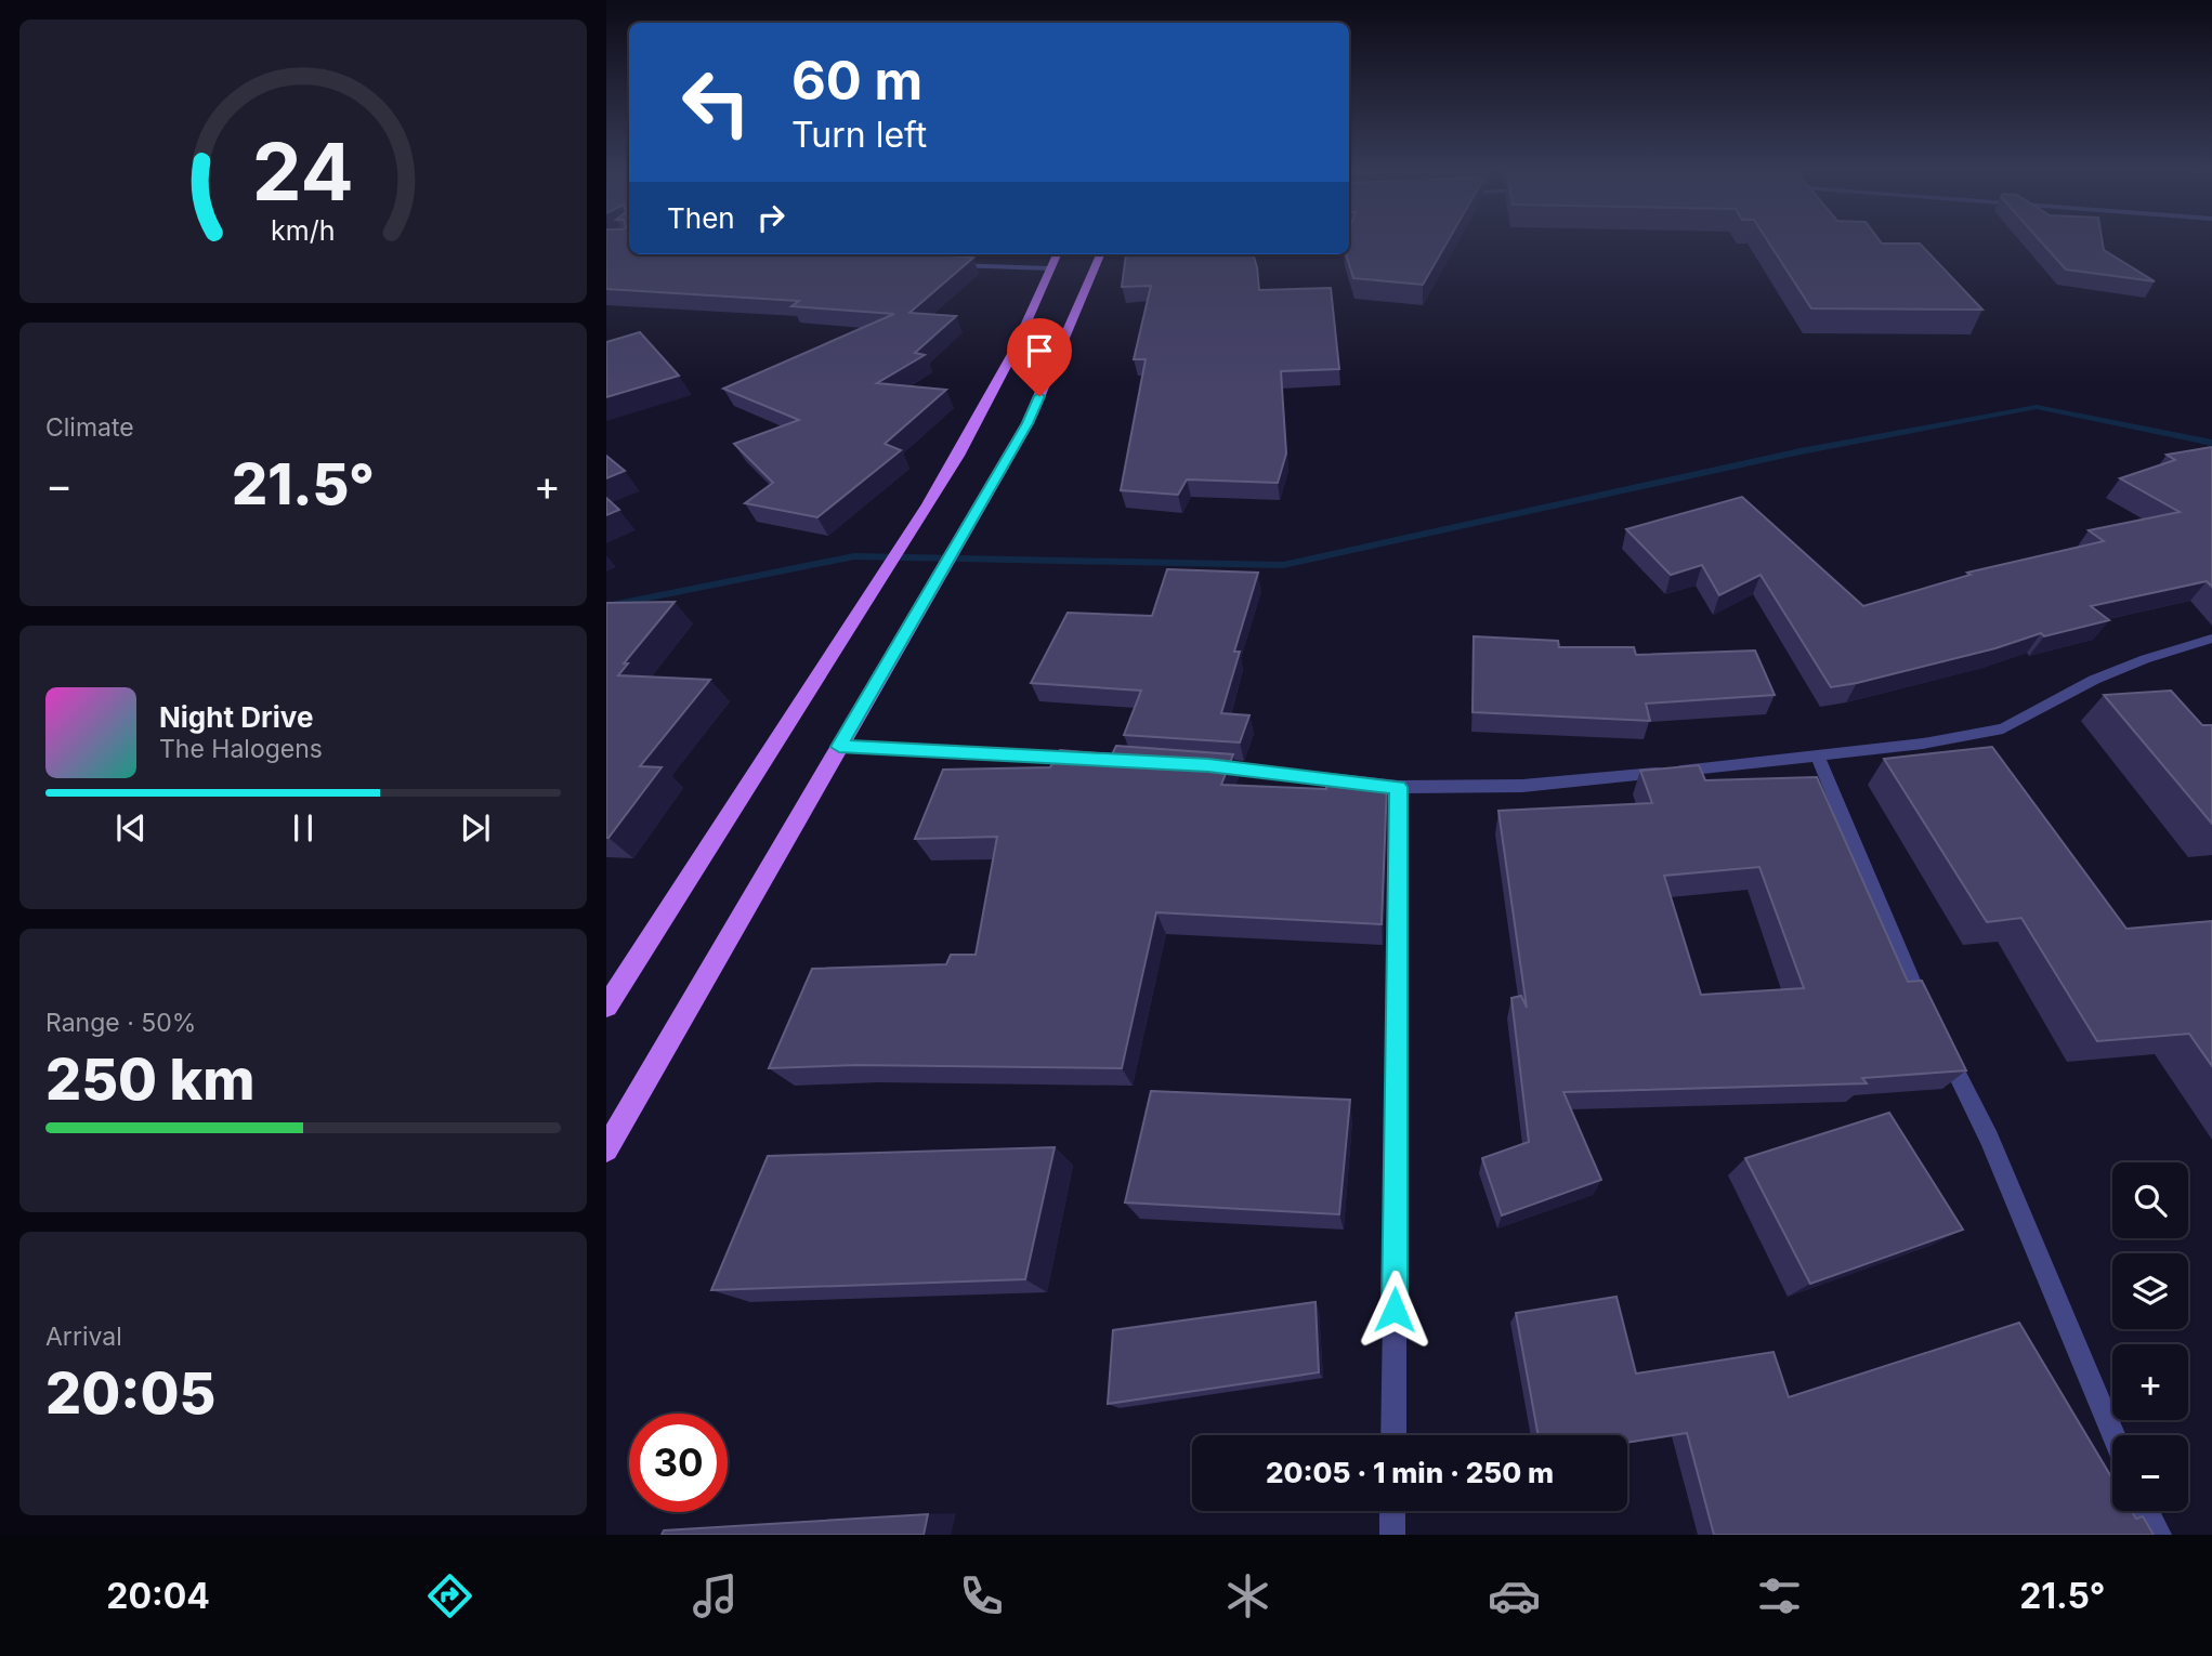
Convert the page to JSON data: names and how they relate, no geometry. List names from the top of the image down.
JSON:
{
  "page": {
    "turn": ["60 m", "Turn left"],
    "then": "Then",
    "tile": [
      "Climate",
      ["Range · 50%", "250 km"],
      ["Arrival", "20:05"]
    ],
    "heat": ["−", "21.5°", "+"],
    "song": ["Night Drive", "The Halogens"],
    "map_buttons": ["+", "−"],
    "limit": "30",
    "trip": "20:05 · 1 min · 250 m",
    "tabs": ["20:04", "21.5°"],
    "gauge": ["24", "km/h"]
  }
}
